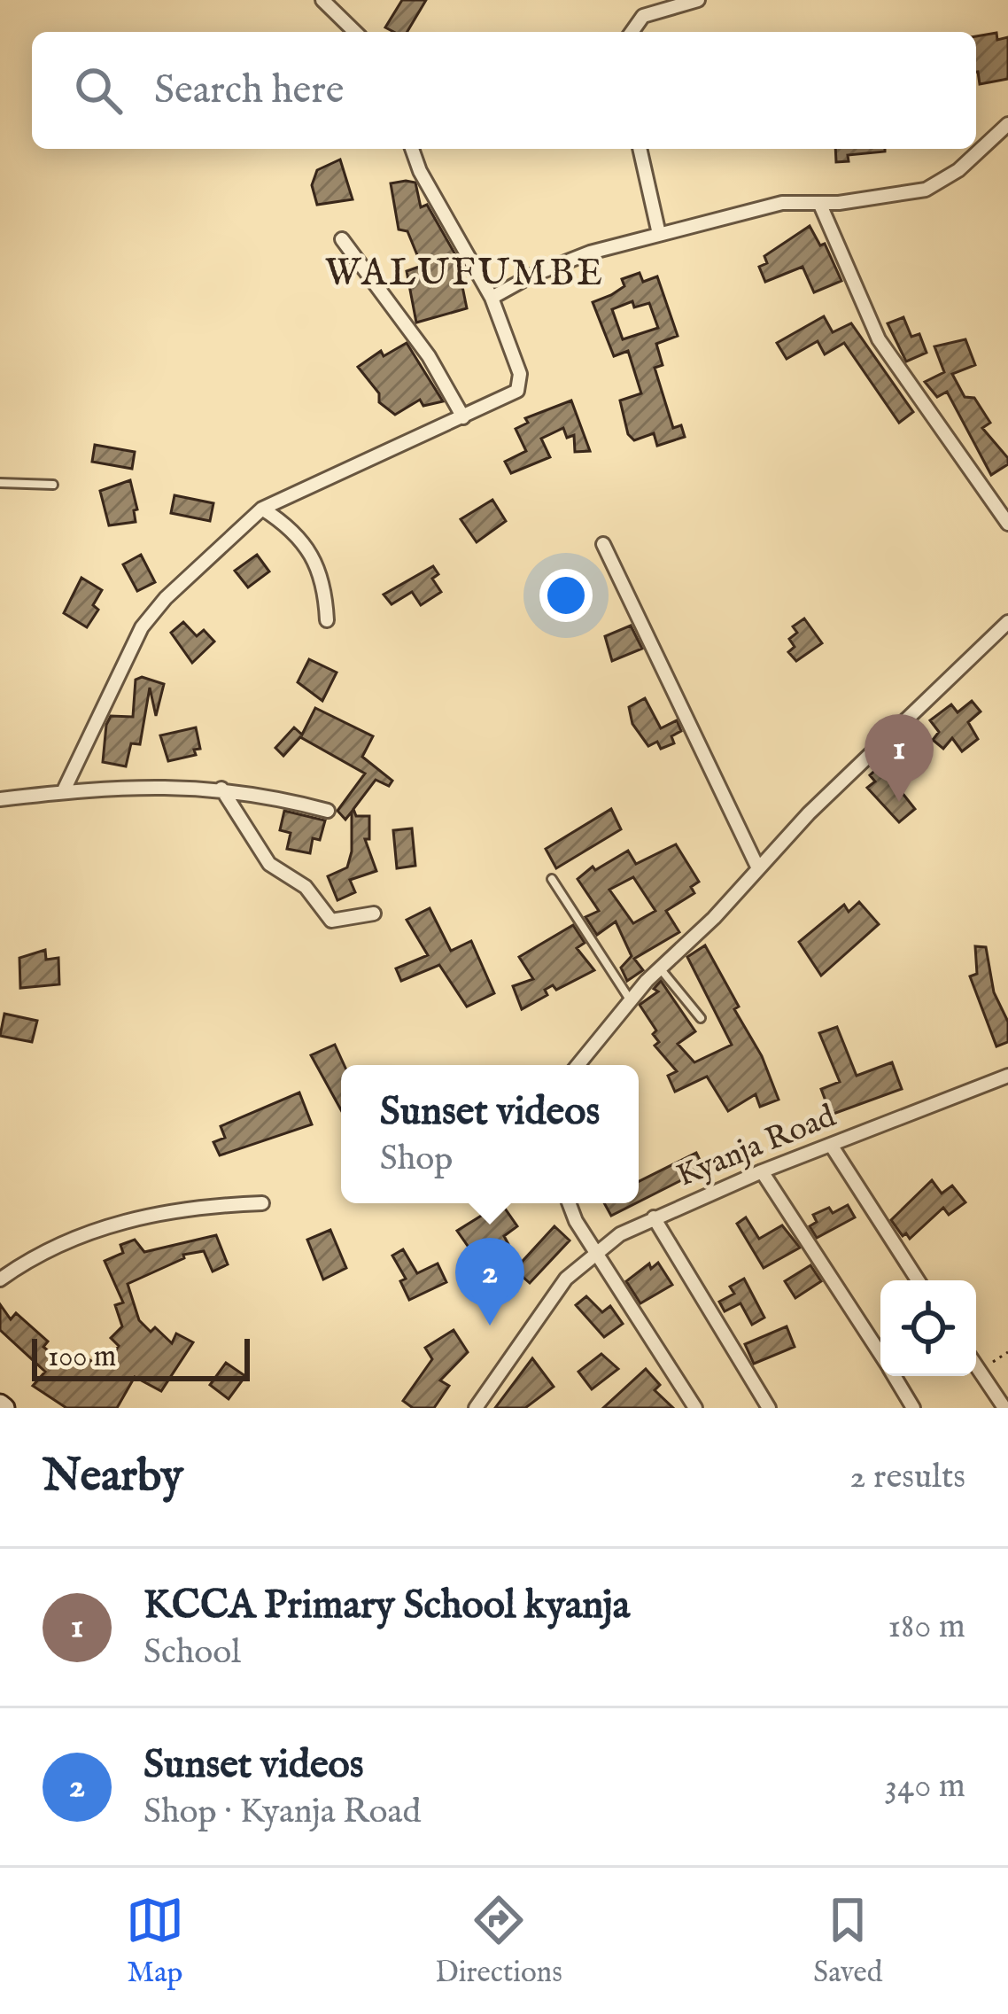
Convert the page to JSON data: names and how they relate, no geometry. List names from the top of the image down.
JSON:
{
  "streets": {
    "street": ["Kyanja Road"]
  },
  "districts": ["WALUFUMBE"],
  "scale_bar": "100 m",
  "page": {
    "search": "Search here",
    "pins": ["1", "2"],
    "popup": ["Sunset videos", "Shop"],
    "scale": "100 m",
    "heading": ["Nearby", "2 results"],
    "list": [
      {
        "mark": "1",
        "name": "KCCA Primary School kyanja",
        "note": "School",
        "value": "180 m"
      },
      {
        "mark": "2",
        "name": "Sunset videos",
        "note": "Shop · Kyanja Road",
        "value": "340 m"
      }
    ],
    "nav": ["Map", "Directions", "Saved"]
  }
}
